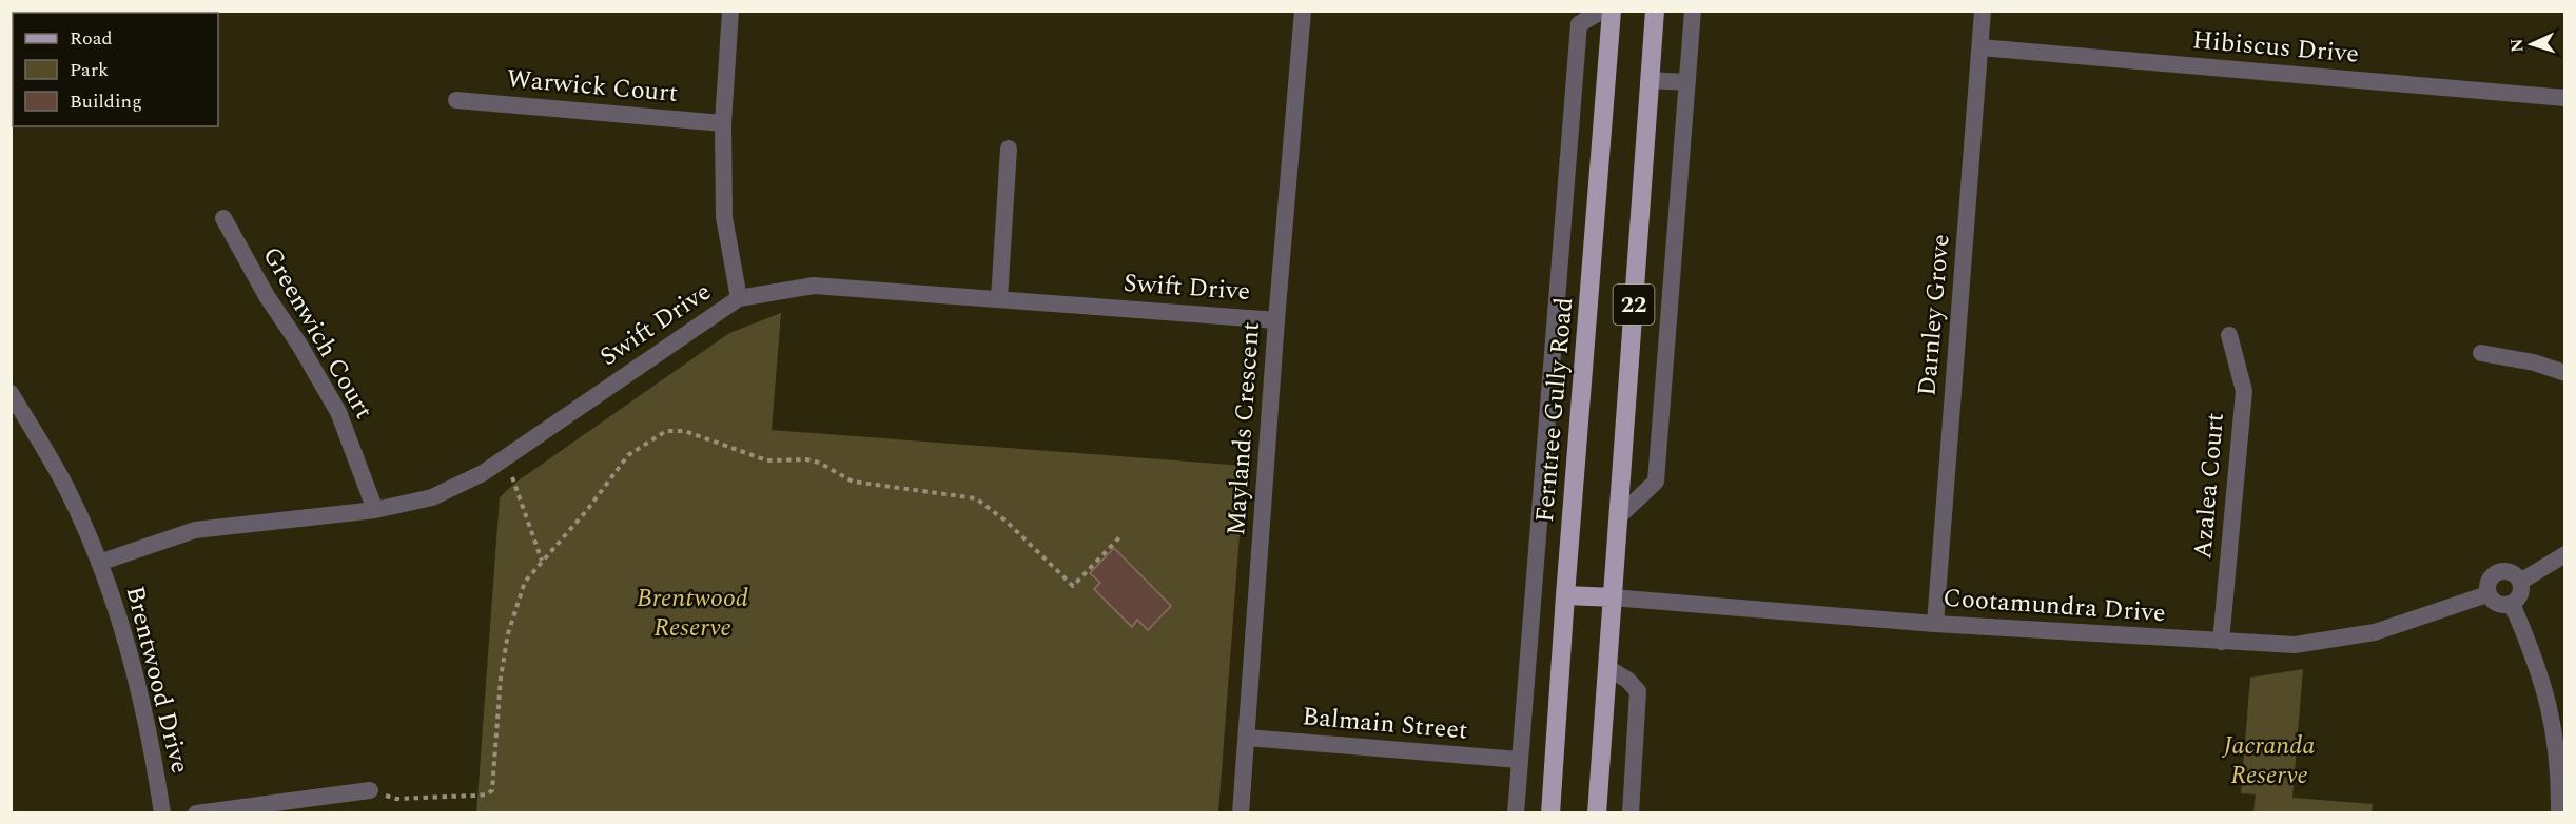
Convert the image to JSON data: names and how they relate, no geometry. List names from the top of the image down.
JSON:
{
  "streets": {
    "main road": ["22", "Ferntree Gully Road"],
    "street": [
      "Hibiscus Drive",
      "Warwick Court",
      "Swift Drive",
      "Darnley Grove",
      "Greenwich Court",
      "Maylands Crescent",
      "Azalea Court",
      "Cootamundra Drive",
      "Brentwood Drive",
      "Balmain Street"
    ]
  },
  "crossings": [
    ["Hibiscus Drive", "Darnley Grove"],
    ["Swift Drive", "Greenwich Court"],
    ["Swift Drive", "Maylands Crescent"],
    ["Swift Drive", "Brentwood Drive"],
    ["22", "Cootamundra Drive"],
    ["Darnley Grove", "Cootamundra Drive"],
    ["Maylands Crescent", "Balmain Street"],
    ["Azalea Court", "Cootamundra Drive"]
  ],
  "parks": ["Brentwood Reserve", "Jacranda Reserve"],
  "legend": ["Road", "Park", "Building"],
  "north": "left"
}
